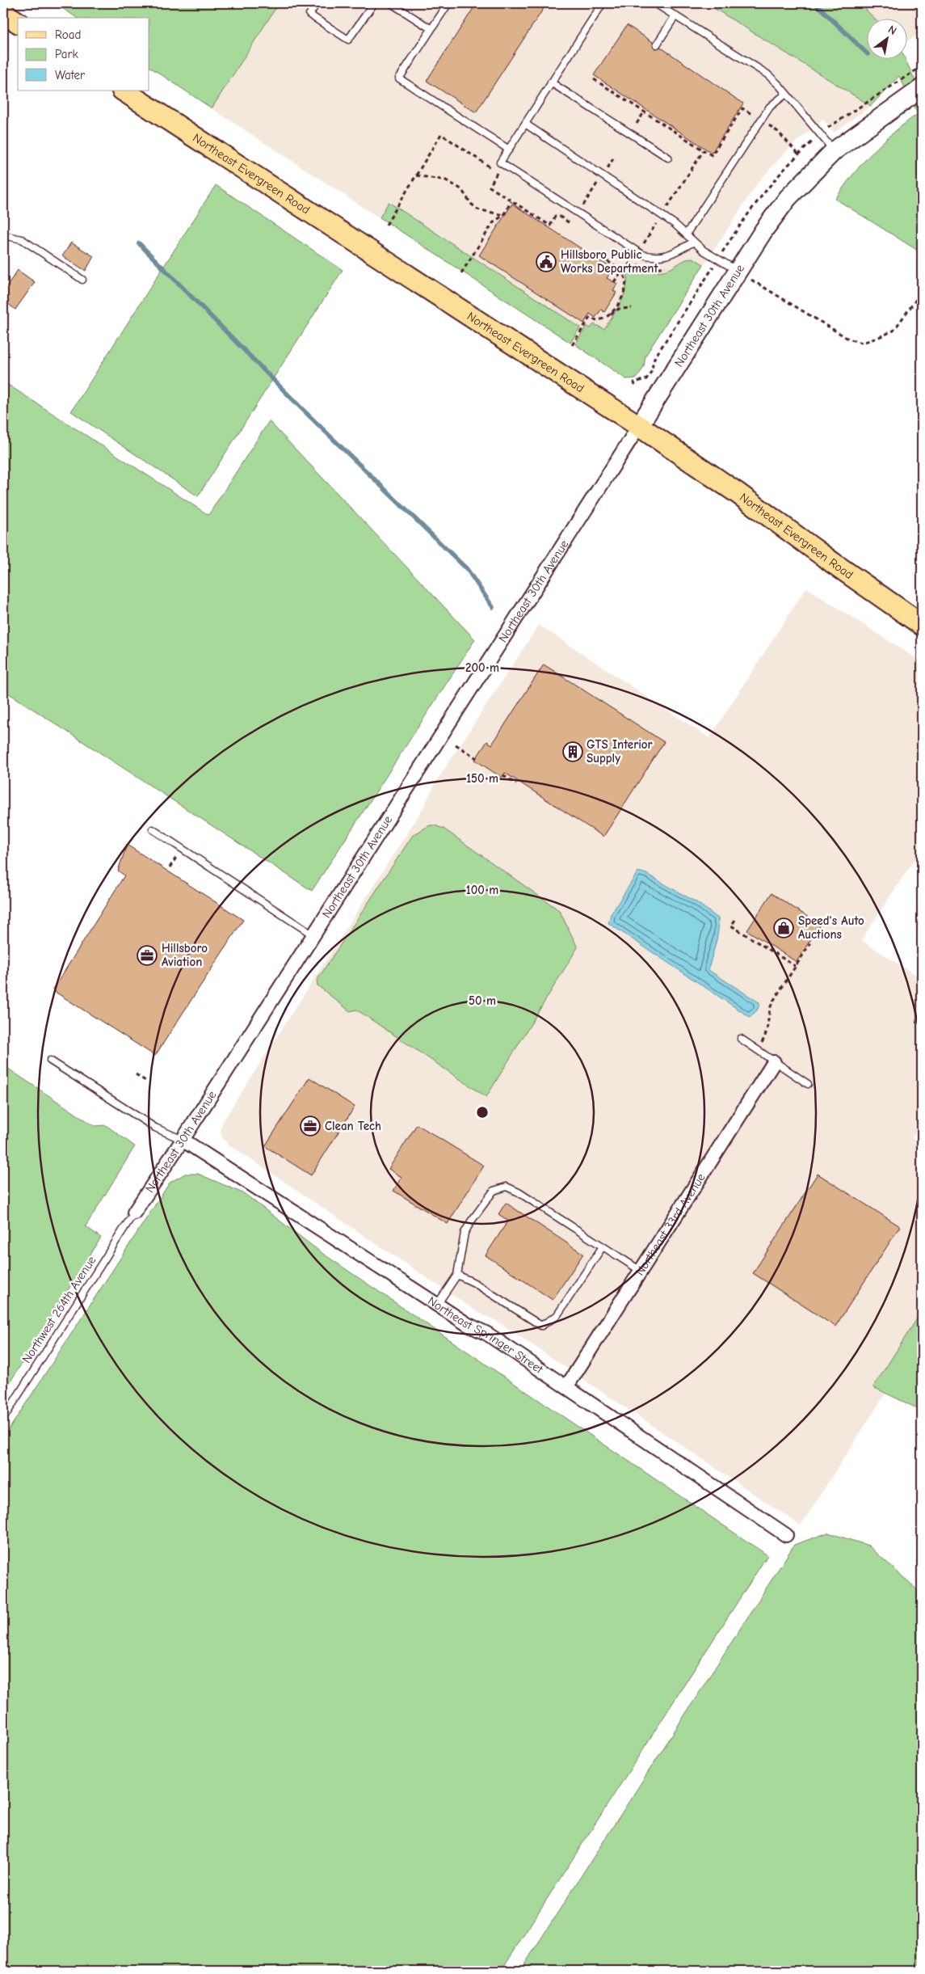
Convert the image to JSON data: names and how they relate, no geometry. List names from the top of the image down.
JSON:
{
  "streets": {
    "main road": ["Northeast Evergreen Road"],
    "street": ["Northeast 30th Avenue", "Northeast 33rd Avenue", "Northeast Springer Street"],
    "lane": ["Northwest 264th Avenue"]
  },
  "crossings": [
    ["Northeast Evergreen Road", "Northeast 30th Avenue"],
    ["Northeast 30th Avenue", "Northwest 264th Avenue"],
    ["Northeast 30th Avenue", "Northeast Springer Street"],
    ["Northeast 33rd Avenue", "Northeast Springer Street"]
  ],
  "places": {
    "public building": ["Hillsboro Public Works Department"],
    "building": ["GTS Interior Supply"],
    "shop": ["Speed's Auto Auctions"],
    "office": ["Hillsboro Aviation", "Clean Tech"]
  },
  "legend": ["Road", "Park", "Water"],
  "north": "top right",
  "rings": [
    "200 m",
    "150 m",
    "100 m",
    "50 m"
  ]
}
